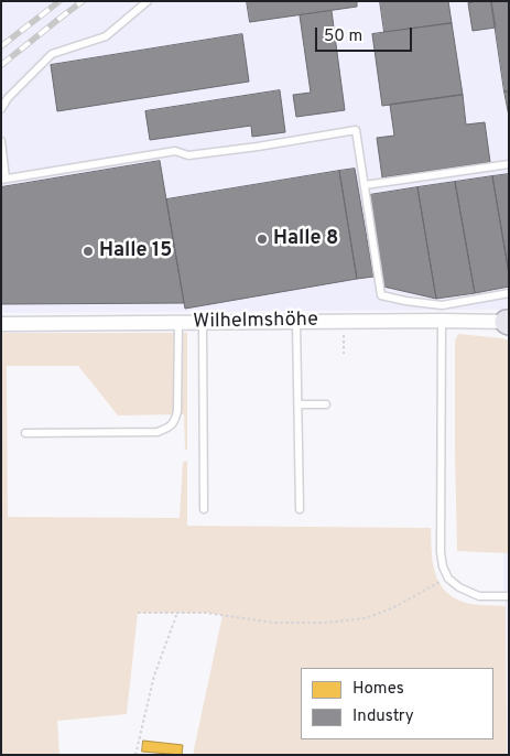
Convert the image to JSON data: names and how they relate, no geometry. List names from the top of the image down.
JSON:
{
  "streets": {
    "street": ["Wilhelmshöhe"]
  },
  "places": ["Halle 8", "Halle 15"],
  "legend": ["Homes", "Industry"],
  "scale_bar": "50 m"
}
